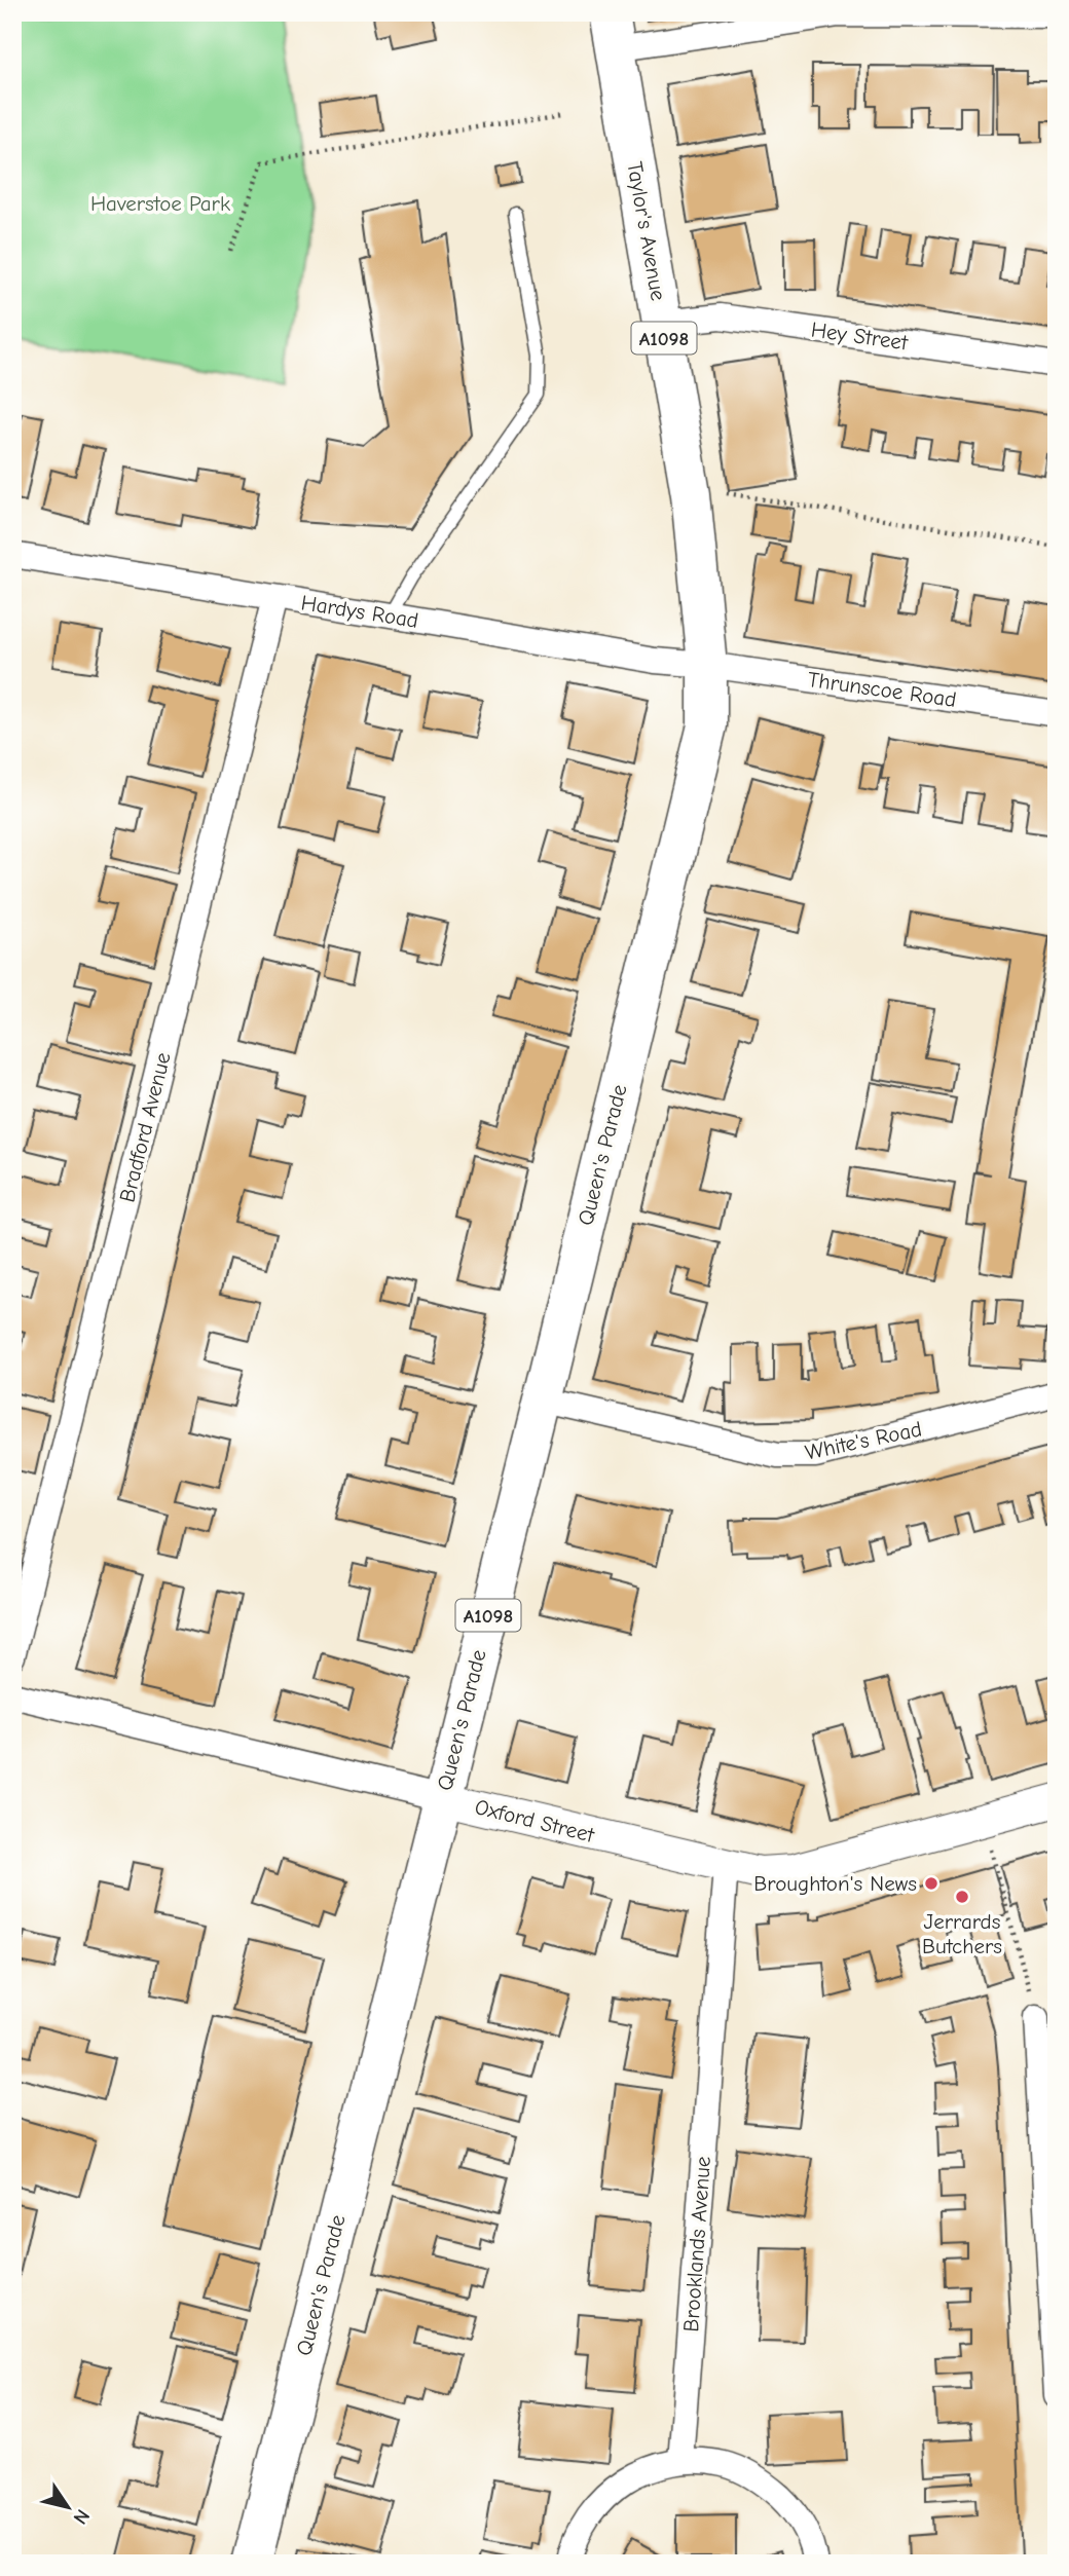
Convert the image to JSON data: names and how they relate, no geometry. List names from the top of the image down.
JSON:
{
  "streets": {
    "main road": ["Taylor's Avenue", "A1098", "Queen's Parade"],
    "street": [
      "Hey Street",
      "Hardys Road",
      "Thrunscoe Road",
      "Bradford Avenue",
      "White's Road",
      "Oxford Street",
      "Brooklands Avenue"
    ]
  },
  "crossings": [
    ["Taylor's Avenue", "Hey Street"],
    ["Taylor's Avenue", "Hardys Road"],
    ["Taylor's Avenue", "Thrunscoe Road"],
    ["Taylor's Avenue", "Queen's Parade"],
    ["Hardys Road", "Thrunscoe Road"],
    ["Hardys Road", "Bradford Avenue"],
    ["Hardys Road", "Queen's Parade"],
    ["Thrunscoe Road", "Queen's Parade"],
    ["Queen's Parade", "White's Road"],
    ["Queen's Parade", "Oxford Street"],
    ["Oxford Street", "Brooklands Avenue"]
  ],
  "parks": ["Haverstoe Park"],
  "places": ["Broughton's News", "Jerrards Butchers"],
  "north": "bottom right"
}
